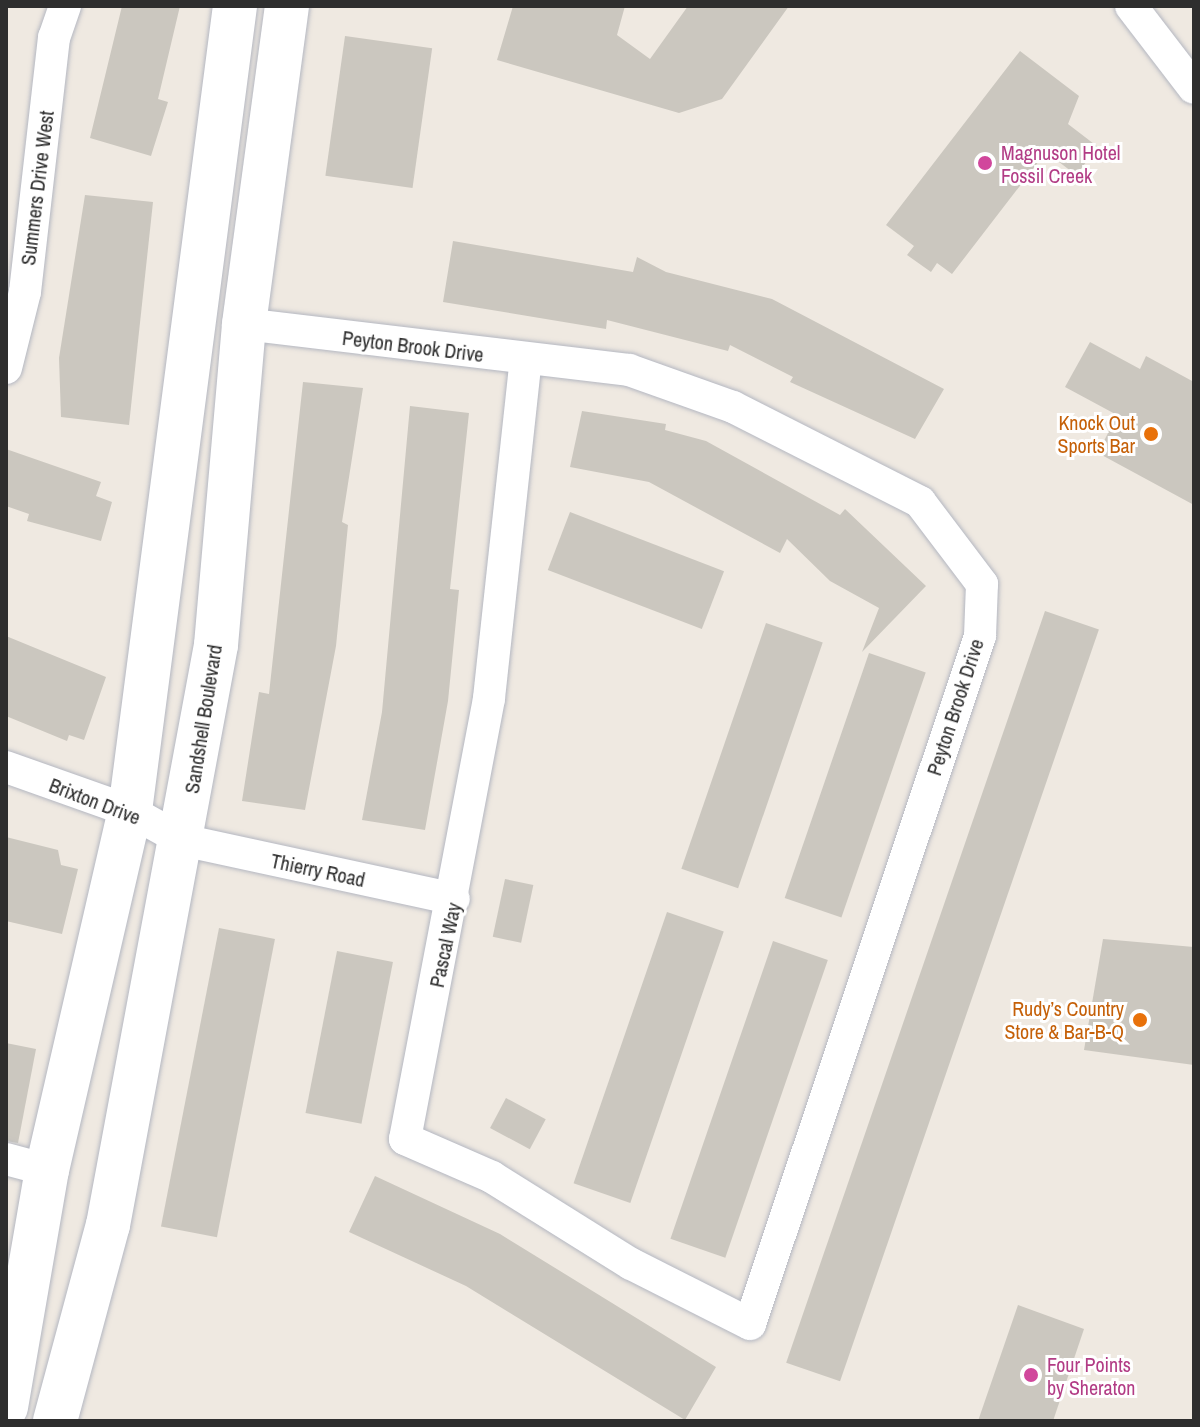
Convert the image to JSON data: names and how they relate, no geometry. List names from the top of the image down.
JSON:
{
  "streets": {
    "street": [
      "Summers Drive West",
      "Peyton Brook Drive",
      "Sandshell Boulevard",
      "Brixton Drive",
      "Thierry Road",
      "Pascal Way"
    ]
  },
  "crossings": [
    ["Peyton Brook Drive", "Sandshell Boulevard"],
    ["Peyton Brook Drive", "Pascal Way"],
    ["Sandshell Boulevard", "Brixton Drive"],
    ["Sandshell Boulevard", "Thierry Road"],
    ["Brixton Drive", "Thierry Road"],
    ["Thierry Road", "Pascal Way"]
  ],
  "places": [
    "Magnuson Hotel Fossil Creek",
    "Knock Out Sports Bar",
    "Rudy’s Country Store & Bar-B-Q",
    "Four Points by Sheraton"
  ]
}
